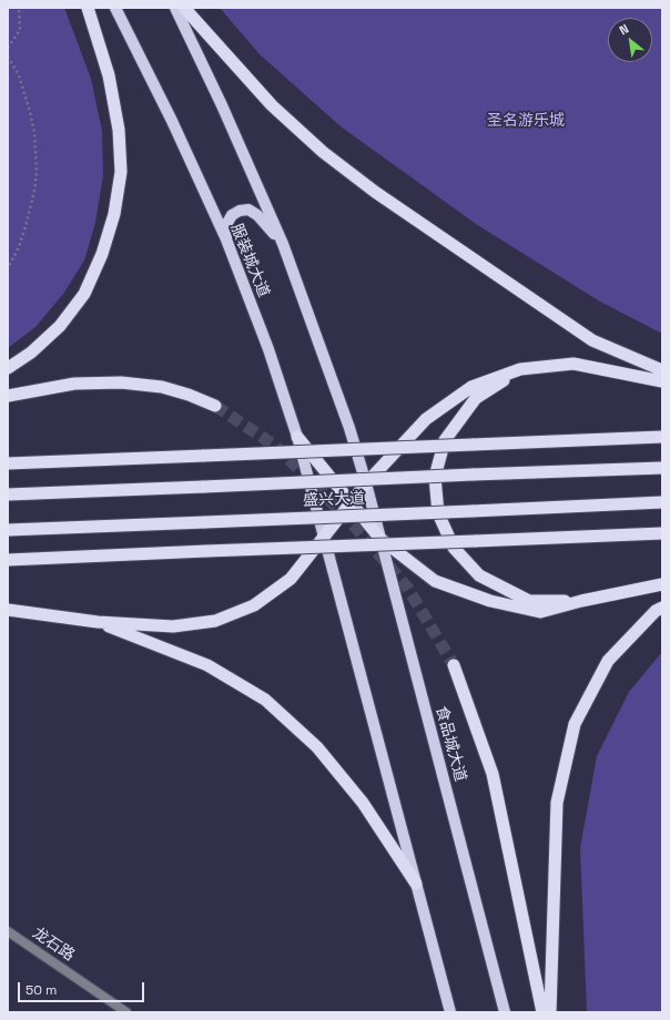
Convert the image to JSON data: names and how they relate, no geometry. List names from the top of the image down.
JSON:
{
  "streets": {
    "highway": ["盛兴大道"],
    "main road": ["服装城大道", "食品城大道"],
    "street": ["龙石路"]
  },
  "parks": ["圣名游乐城"],
  "scale_bar": "50 m",
  "north": "top left"
}
